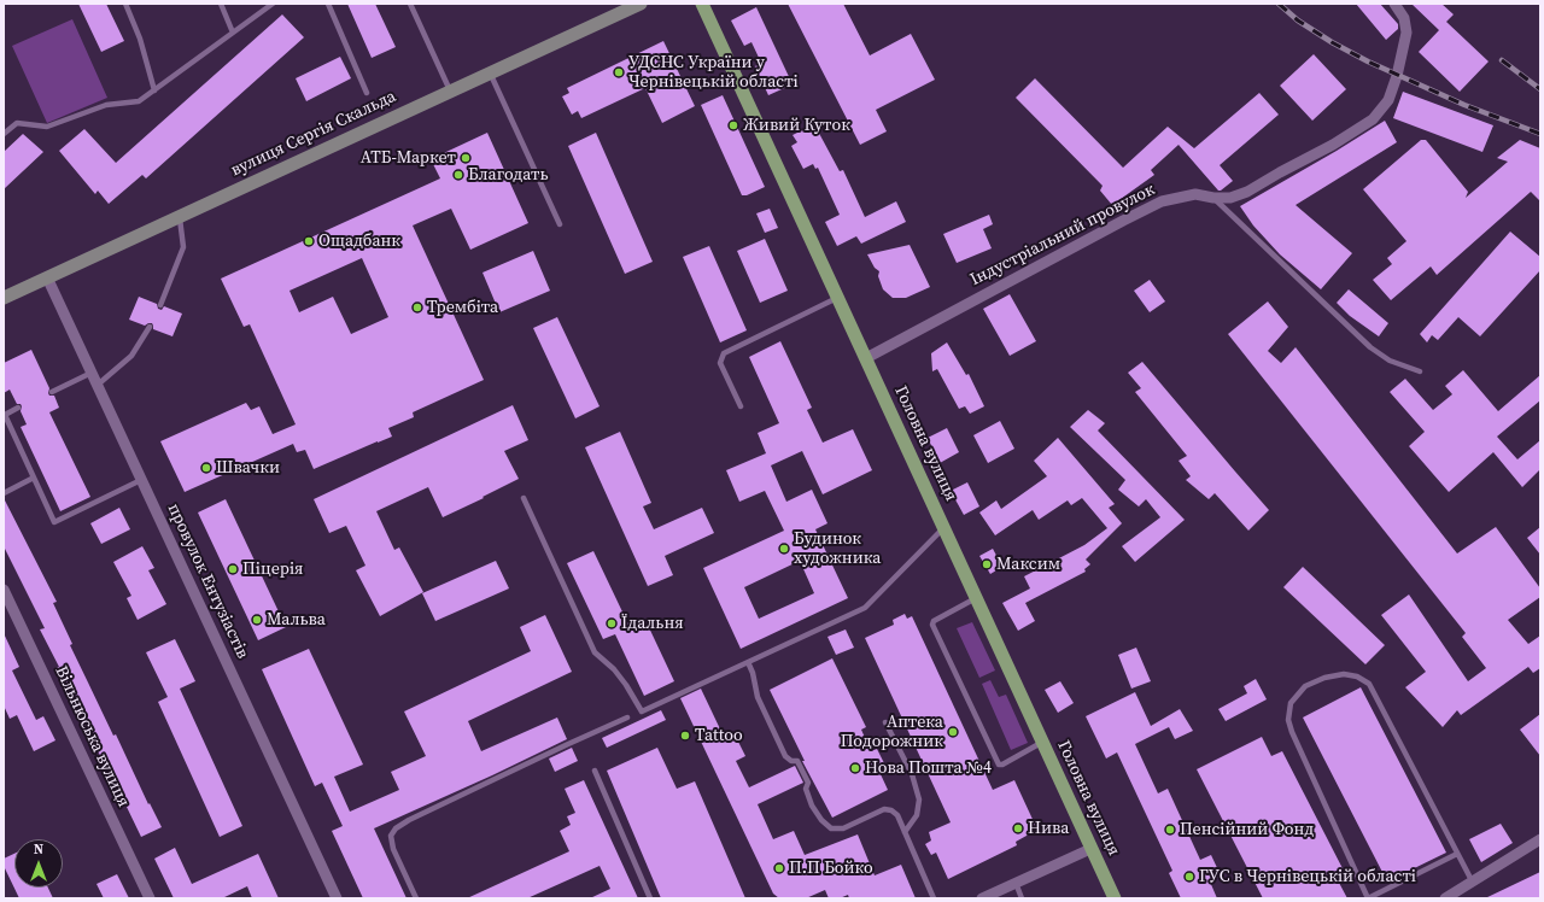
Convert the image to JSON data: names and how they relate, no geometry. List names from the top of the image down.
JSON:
{
  "streets": {
    "main road": ["вулиця Сергія Скальда", "Головна вулиця"],
    "street": ["Індустріальний провулок", "провулок Ентузіастів", "Вільнюська вулиця"]
  },
  "crossings": [
    ["вулиця Сергія Скальда", "провулок Ентузіастів"],
    ["Індустріальний провулок", "Головна вулиця"]
  ],
  "places": [
    "УДСНС України у Чернівецькій області",
    "Живий Куток",
    "АТБ-Маркет",
    "Благодать",
    "Ощадбанк",
    "Трембіта",
    "Швачки",
    "Будинок художника",
    "Максим",
    "Піцерія",
    "Мальва",
    "Їдальня",
    "Аптека Подорожник",
    "Tattoo",
    "Нова Пошта №4",
    "Нива",
    "Пенсійний Фонд",
    "П.П Бойко",
    "ГУС в Чернівецькій області"
  ],
  "north": "top"
}
